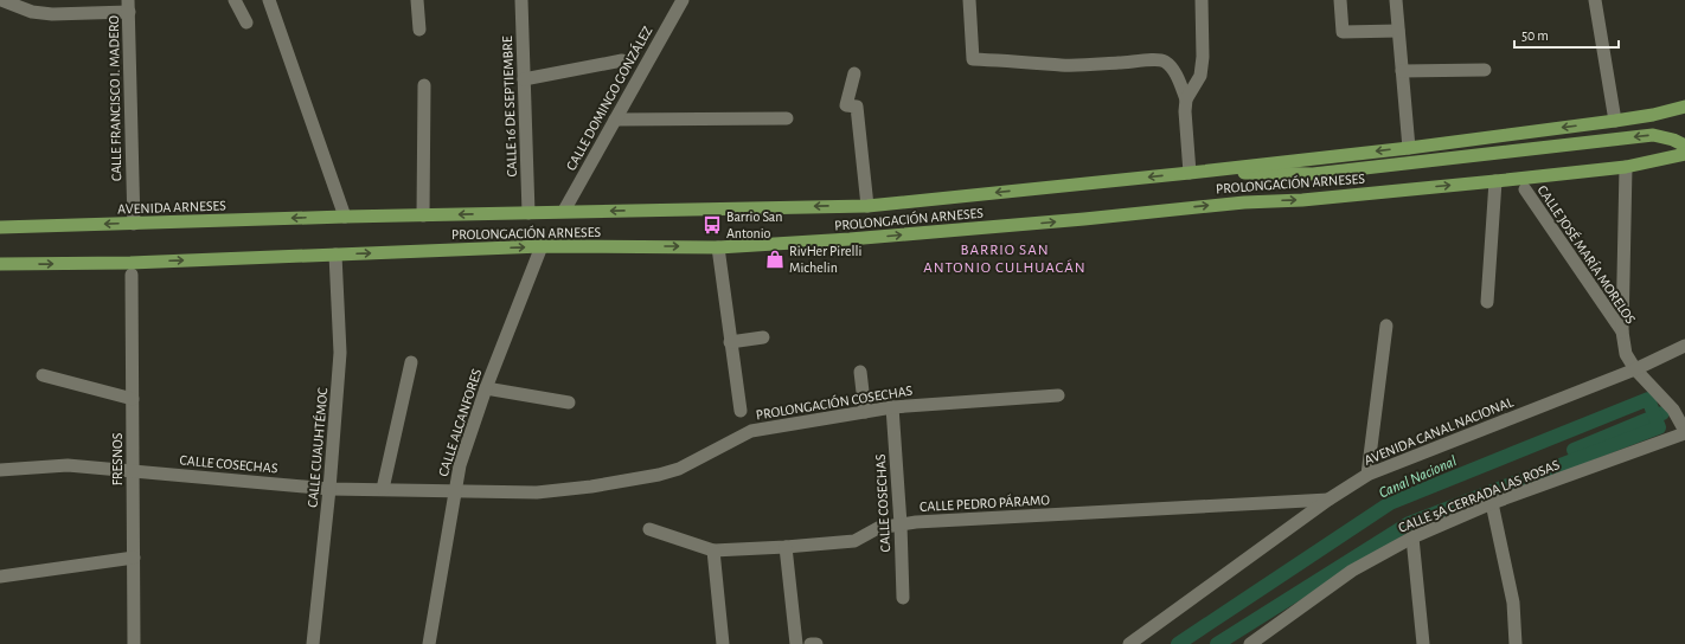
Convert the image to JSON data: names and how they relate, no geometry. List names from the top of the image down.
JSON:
{
  "streets": {
    "main road": ["PROLONGACIÓN ARNESES", "AVENIDA ARNESES"],
    "street": [
      "CALLE FRANCISCO I. MADERO",
      "CALLE DOMINGO GONZÁLEZ",
      "CALLE 16 DE SEPTIEMBRE",
      "CALLE JOSÉ MARÍA MORELOS",
      "PROLONGACIÓN COSECHAS",
      "CALLE ALCANFORES",
      "AVENIDA CANAL NACIONAL",
      "CALLE CUAUHTÉMOC",
      "FRESNOS",
      "CALLE COSECHAS",
      "CALLE 5A CERRADA LAS ROSAS",
      "CALLE PEDRO PÁRAMO"
    ]
  },
  "crossings": [
    ["CALLE FRANCISCO I. MADERO", "AVENIDA ARNESES"],
    ["CALLE DOMINGO GONZÁLEZ", "PROLONGACIÓN ARNESES"],
    ["CALLE 16 DE SEPTIEMBRE", "PROLONGACIÓN ARNESES"],
    ["PROLONGACIÓN ARNESES", "AVENIDA ARNESES"],
    ["PROLONGACIÓN ARNESES", "CALLE ALCANFORES"],
    ["PROLONGACIÓN ARNESES", "CALLE CUAUHTÉMOC"],
    ["PROLONGACIÓN ARNESES", "FRESNOS"],
    ["CALLE JOSÉ MARÍA MORELOS", "AVENIDA CANAL NACIONAL"],
    ["CALLE JOSÉ MARÍA MORELOS", "CALLE 5A CERRADA LAS ROSAS"],
    ["PROLONGACIÓN COSECHAS", "CALLE ALCANFORES"],
    ["PROLONGACIÓN COSECHAS", "CALLE COSECHAS"],
    ["CALLE ALCANFORES", "CALLE COSECHAS"],
    ["AVENIDA CANAL NACIONAL", "CALLE PEDRO PÁRAMO"],
    ["CALLE CUAUHTÉMOC", "CALLE COSECHAS"],
    ["FRESNOS", "CALLE COSECHAS"],
    ["CALLE COSECHAS", "CALLE PEDRO PÁRAMO"]
  ],
  "districts": ["BARRIO SAN ANTONIO CULHUACÁN"],
  "water": ["Canal Nacional"],
  "places": {
    "bus stop": ["Barrio San Antonio"],
    "shop": ["RivHer Pirelli Michelin"]
  },
  "scale_bar": "50 m"
}
